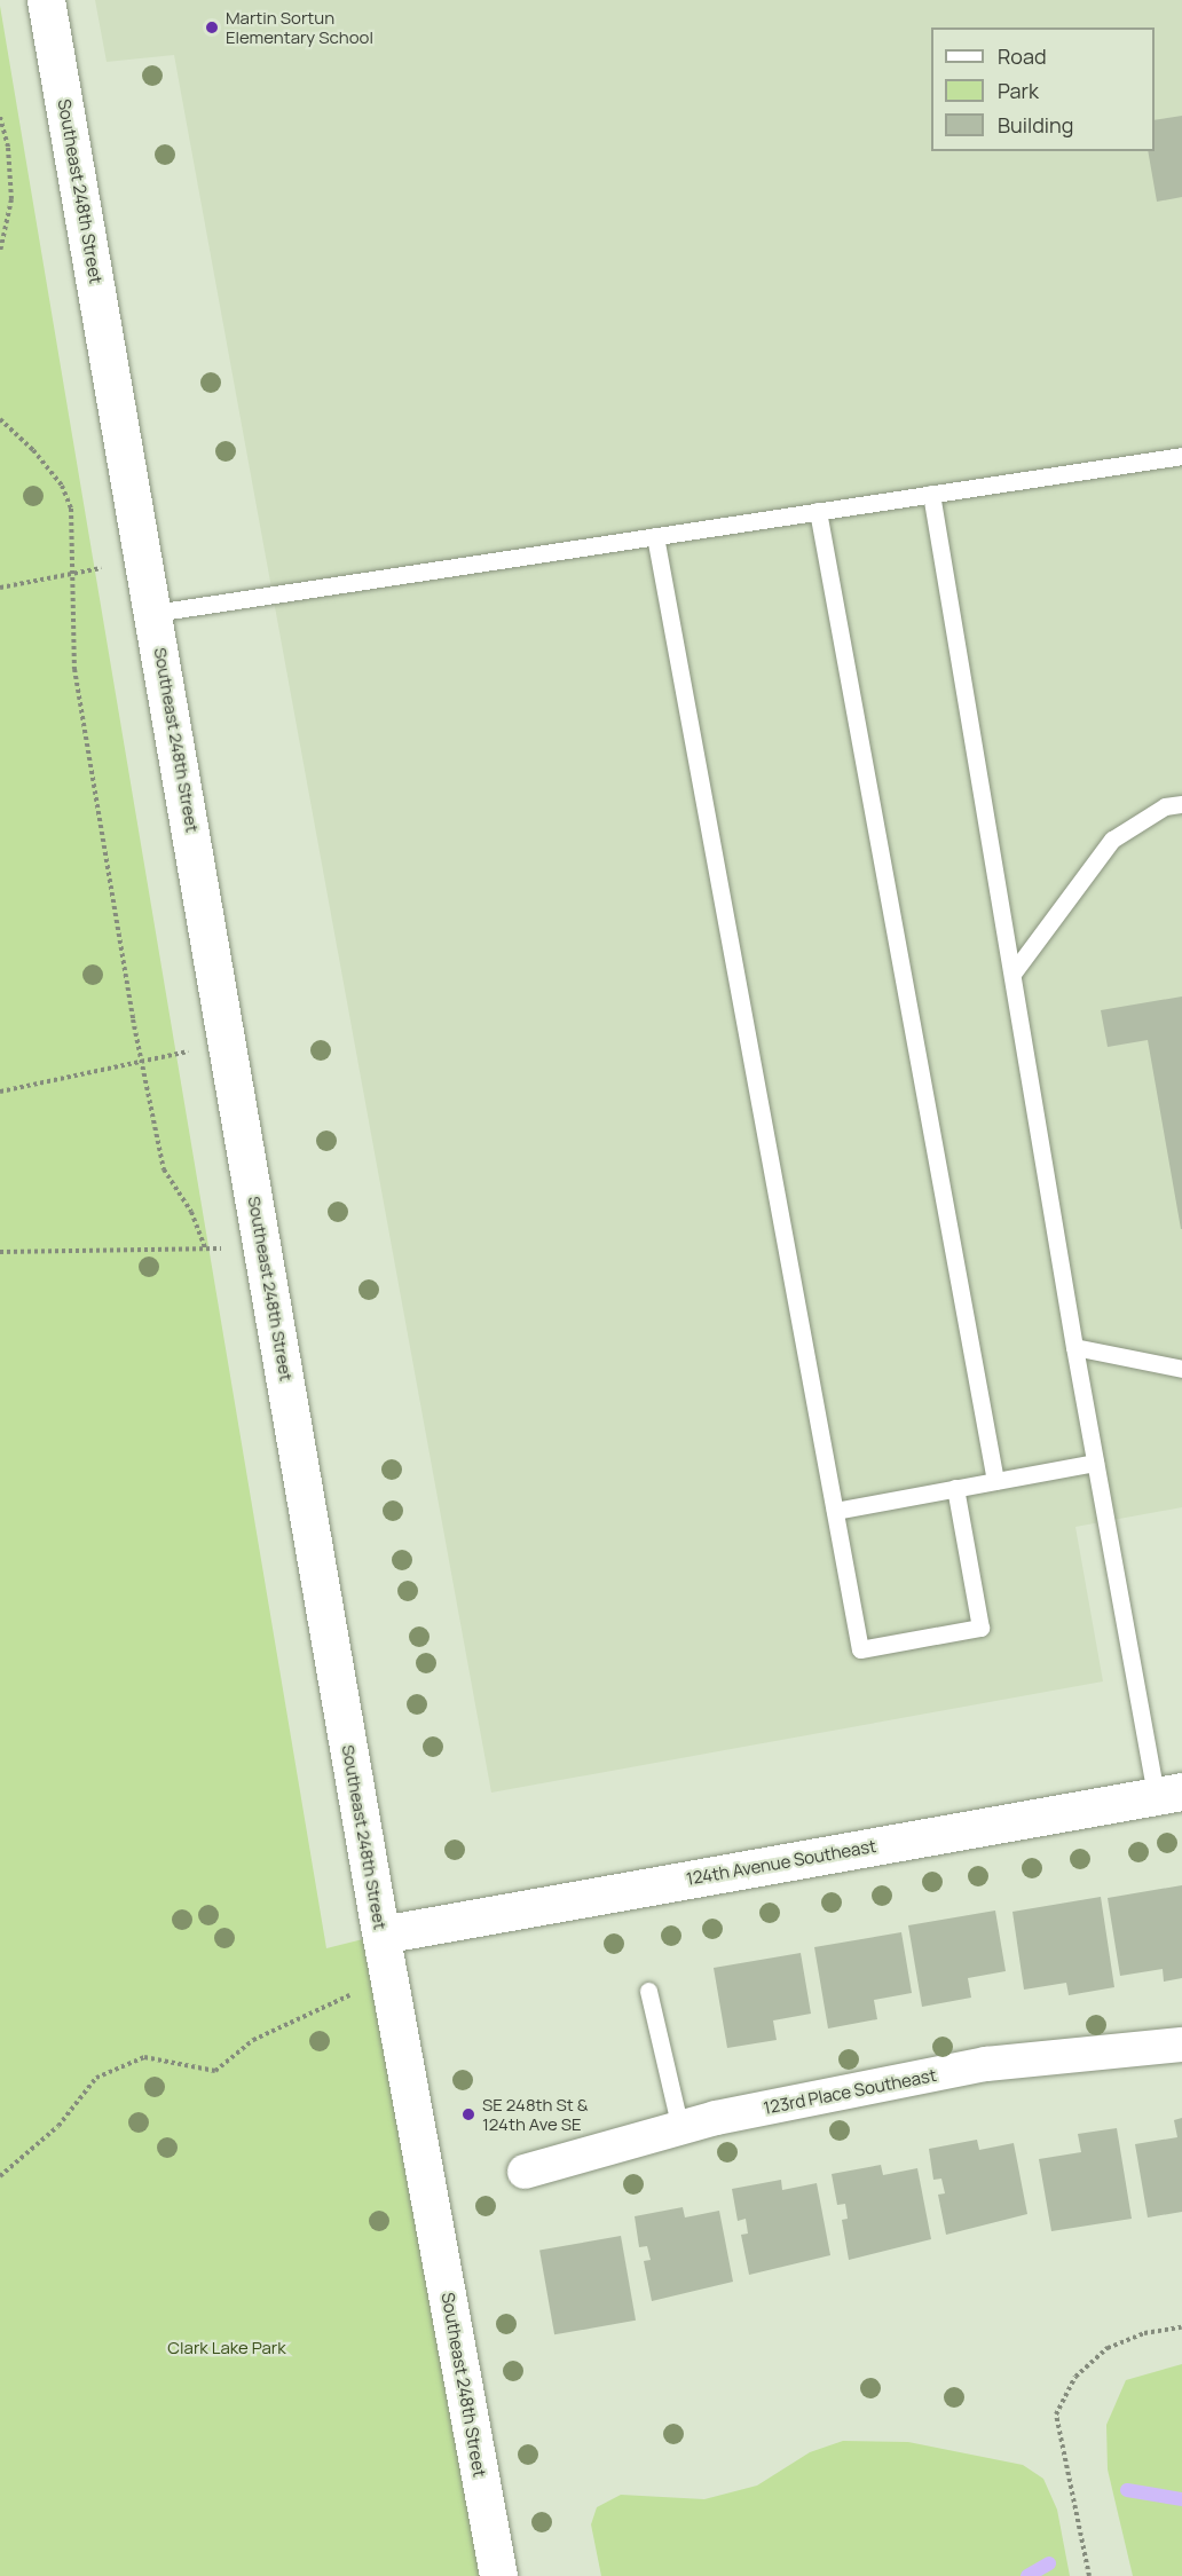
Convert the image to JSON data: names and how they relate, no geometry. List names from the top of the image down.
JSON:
{
  "streets": {
    "street": ["Southeast 248th Street", "124th Avenue Southeast", "123rd Place Southeast"]
  },
  "crossings": [
    ["Southeast 248th Street", "124th Avenue Southeast"]
  ],
  "parks": ["Clark Lake Park"],
  "places": ["Martin Sortun Elementary School", "SE 248th St & 124th Ave SE"],
  "legend": ["Road", "Park", "Building"]
}
